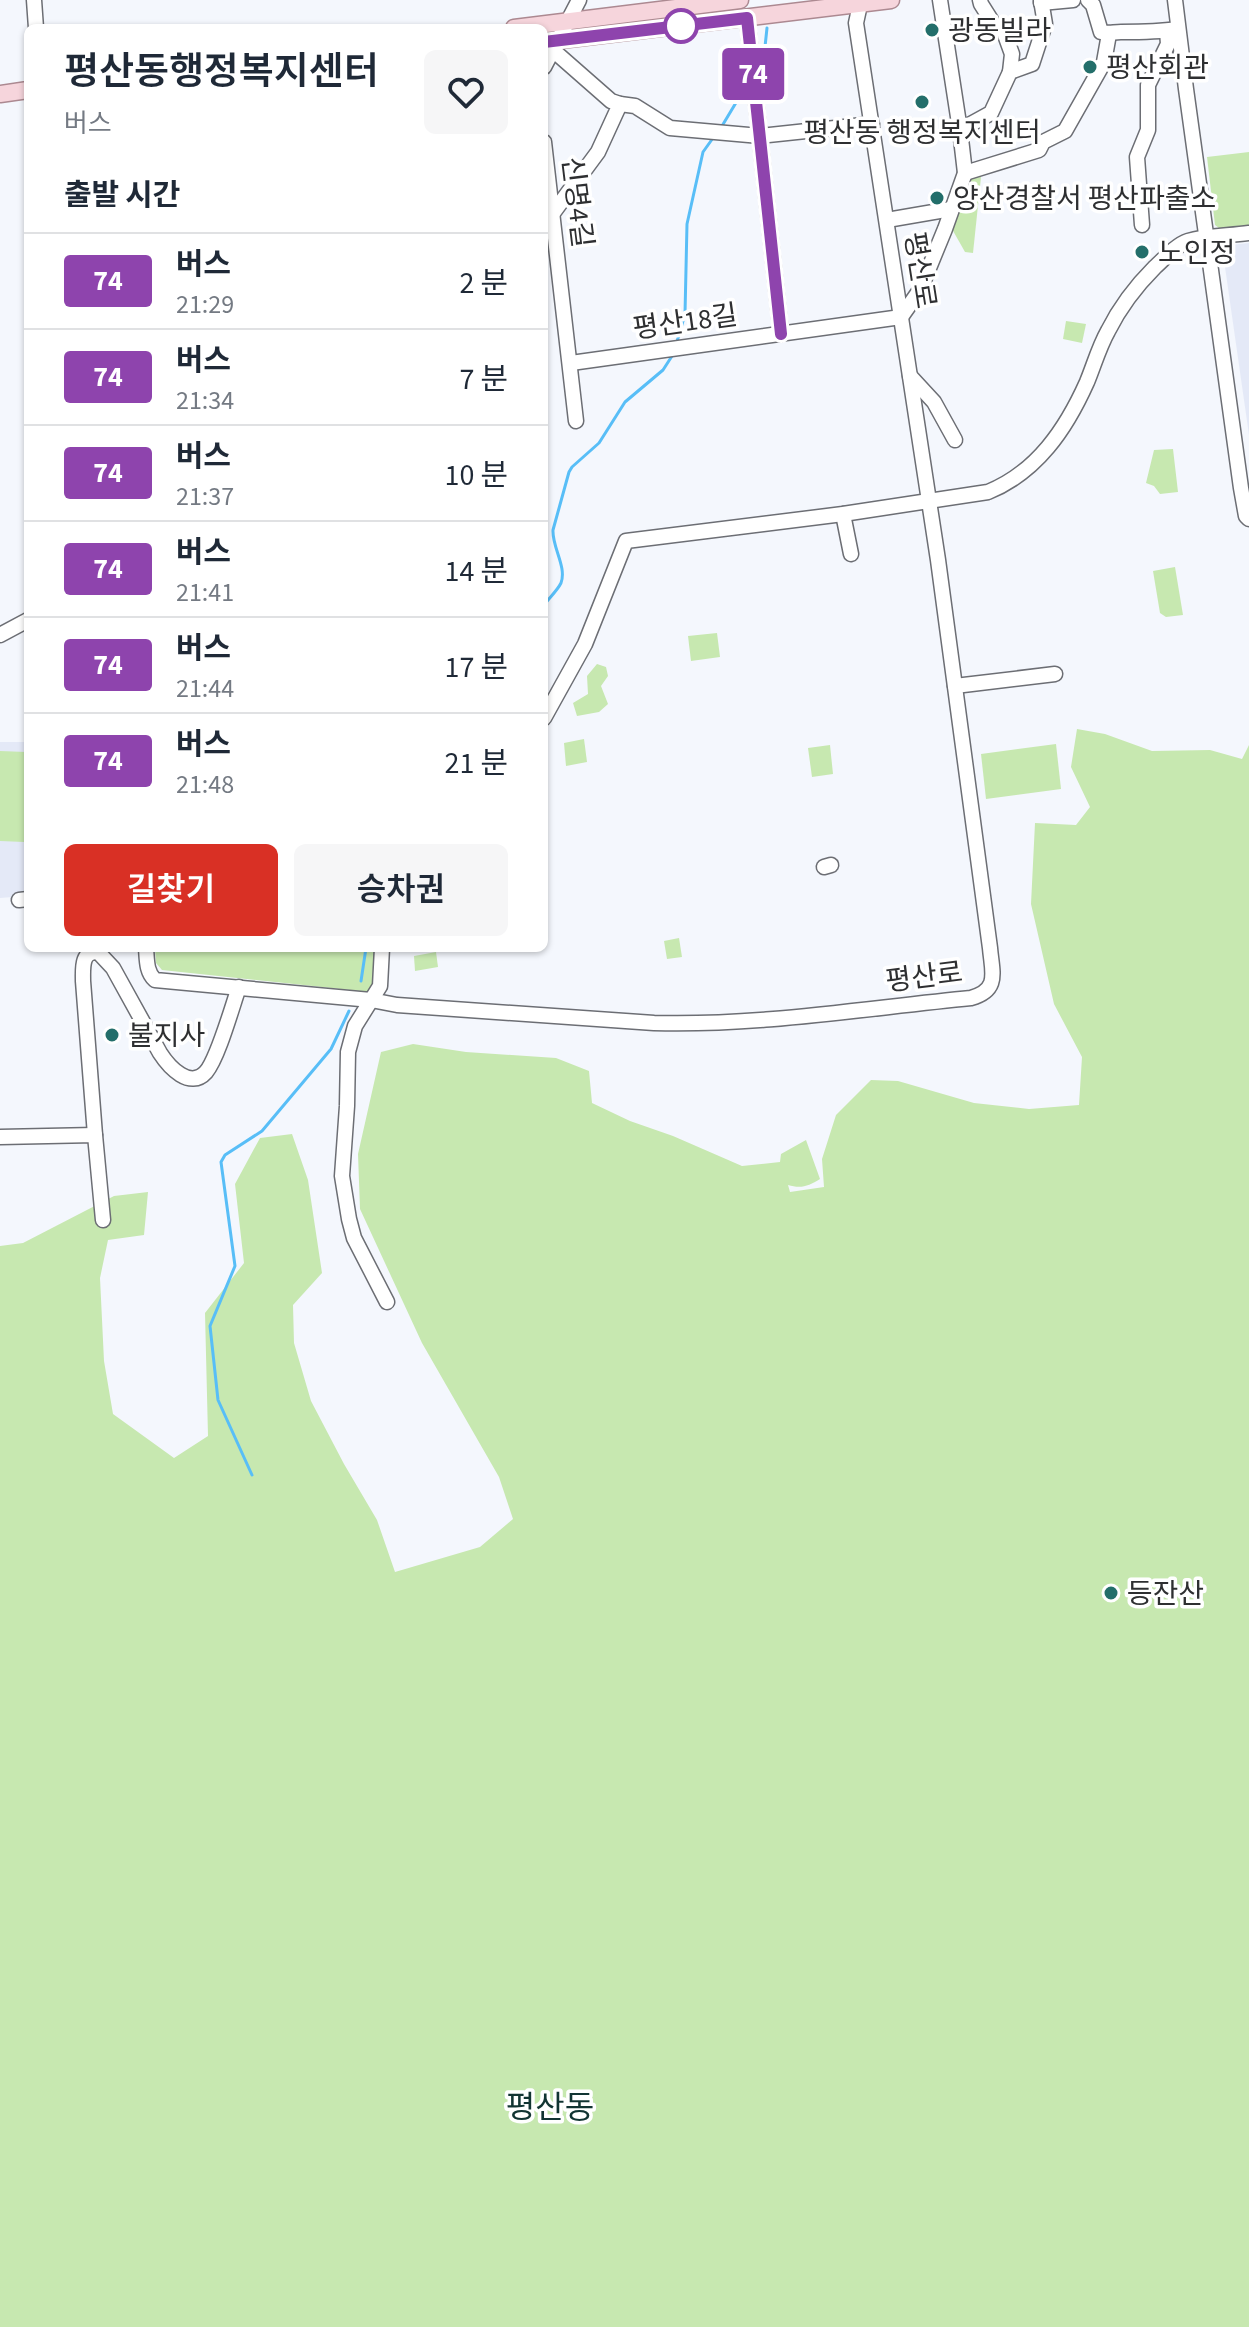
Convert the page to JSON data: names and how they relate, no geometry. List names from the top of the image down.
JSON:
{
  "streets": {
    "street": ["신명4길", "평산로", "평산18길"]
  },
  "crossings": [
    ["신명4길", "평산18길"],
    ["평산로", "평산18길"]
  ],
  "districts": ["평산동"],
  "places": [
    "광동빌라",
    "평산회관",
    "평산동 행정복지센터",
    "양산경찰서 평산파출소",
    "노인정",
    "불지사",
    "등잔산"
  ],
  "lines": ["bus line 74"],
  "page": {
    "on_map": "74",
    "heading": [
      ["평산동행정복지센터", "버스"],
      "출발 시간"
    ],
    "list": [
      {
        "mark": "74",
        "name": "버스",
        "note": "21:29",
        "value": "2 분"
      },
      {
        "mark": "74",
        "name": "버스",
        "note": "21:34",
        "value": "7 분"
      },
      {
        "mark": "74",
        "name": "버스",
        "note": "21:37",
        "value": "10 분"
      },
      {
        "mark": "74",
        "name": "버스",
        "note": "21:41",
        "value": "14 분"
      },
      {
        "mark": "74",
        "name": "버스",
        "note": "21:44",
        "value": "17 분"
      },
      {
        "mark": "74",
        "name": "버스",
        "note": "21:48",
        "value": "21 분"
      }
    ],
    "buttons": ["길찾기", "승차권"]
  }
}
